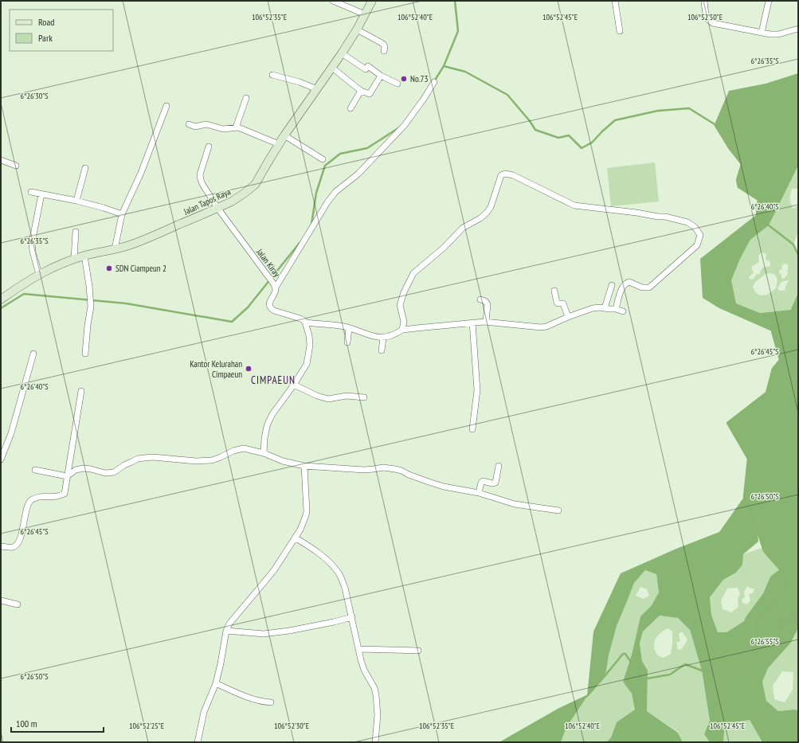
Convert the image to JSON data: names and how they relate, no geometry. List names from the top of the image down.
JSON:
{
  "streets": {
    "main road": ["Jalan Tapos Raya"],
    "street": ["Jalan Kiray"]
  },
  "crossings": [
    ["Jalan Tapos Raya", "Jalan Kiray"]
  ],
  "districts": ["CIMPAEUN"],
  "places": ["No.73", "SDN Ciampeun 2", "Kantor Kelurahan Cimpaeun"],
  "legend": ["Road", "Park"],
  "scale_bar": "100 m",
  "coordinates": [
    "106°52'35\"E",
    "106°52'40\"E",
    "106°52'45\"E",
    "106°52'50\"E",
    "6°26'35\"S",
    "6°26'30\"S",
    "6°26'40\"S",
    "6°26'45\"S",
    "6°26'50\"S",
    "6°26'55\"S",
    "106°52'25\"E",
    "106°52'30\"E"
  ]
}
